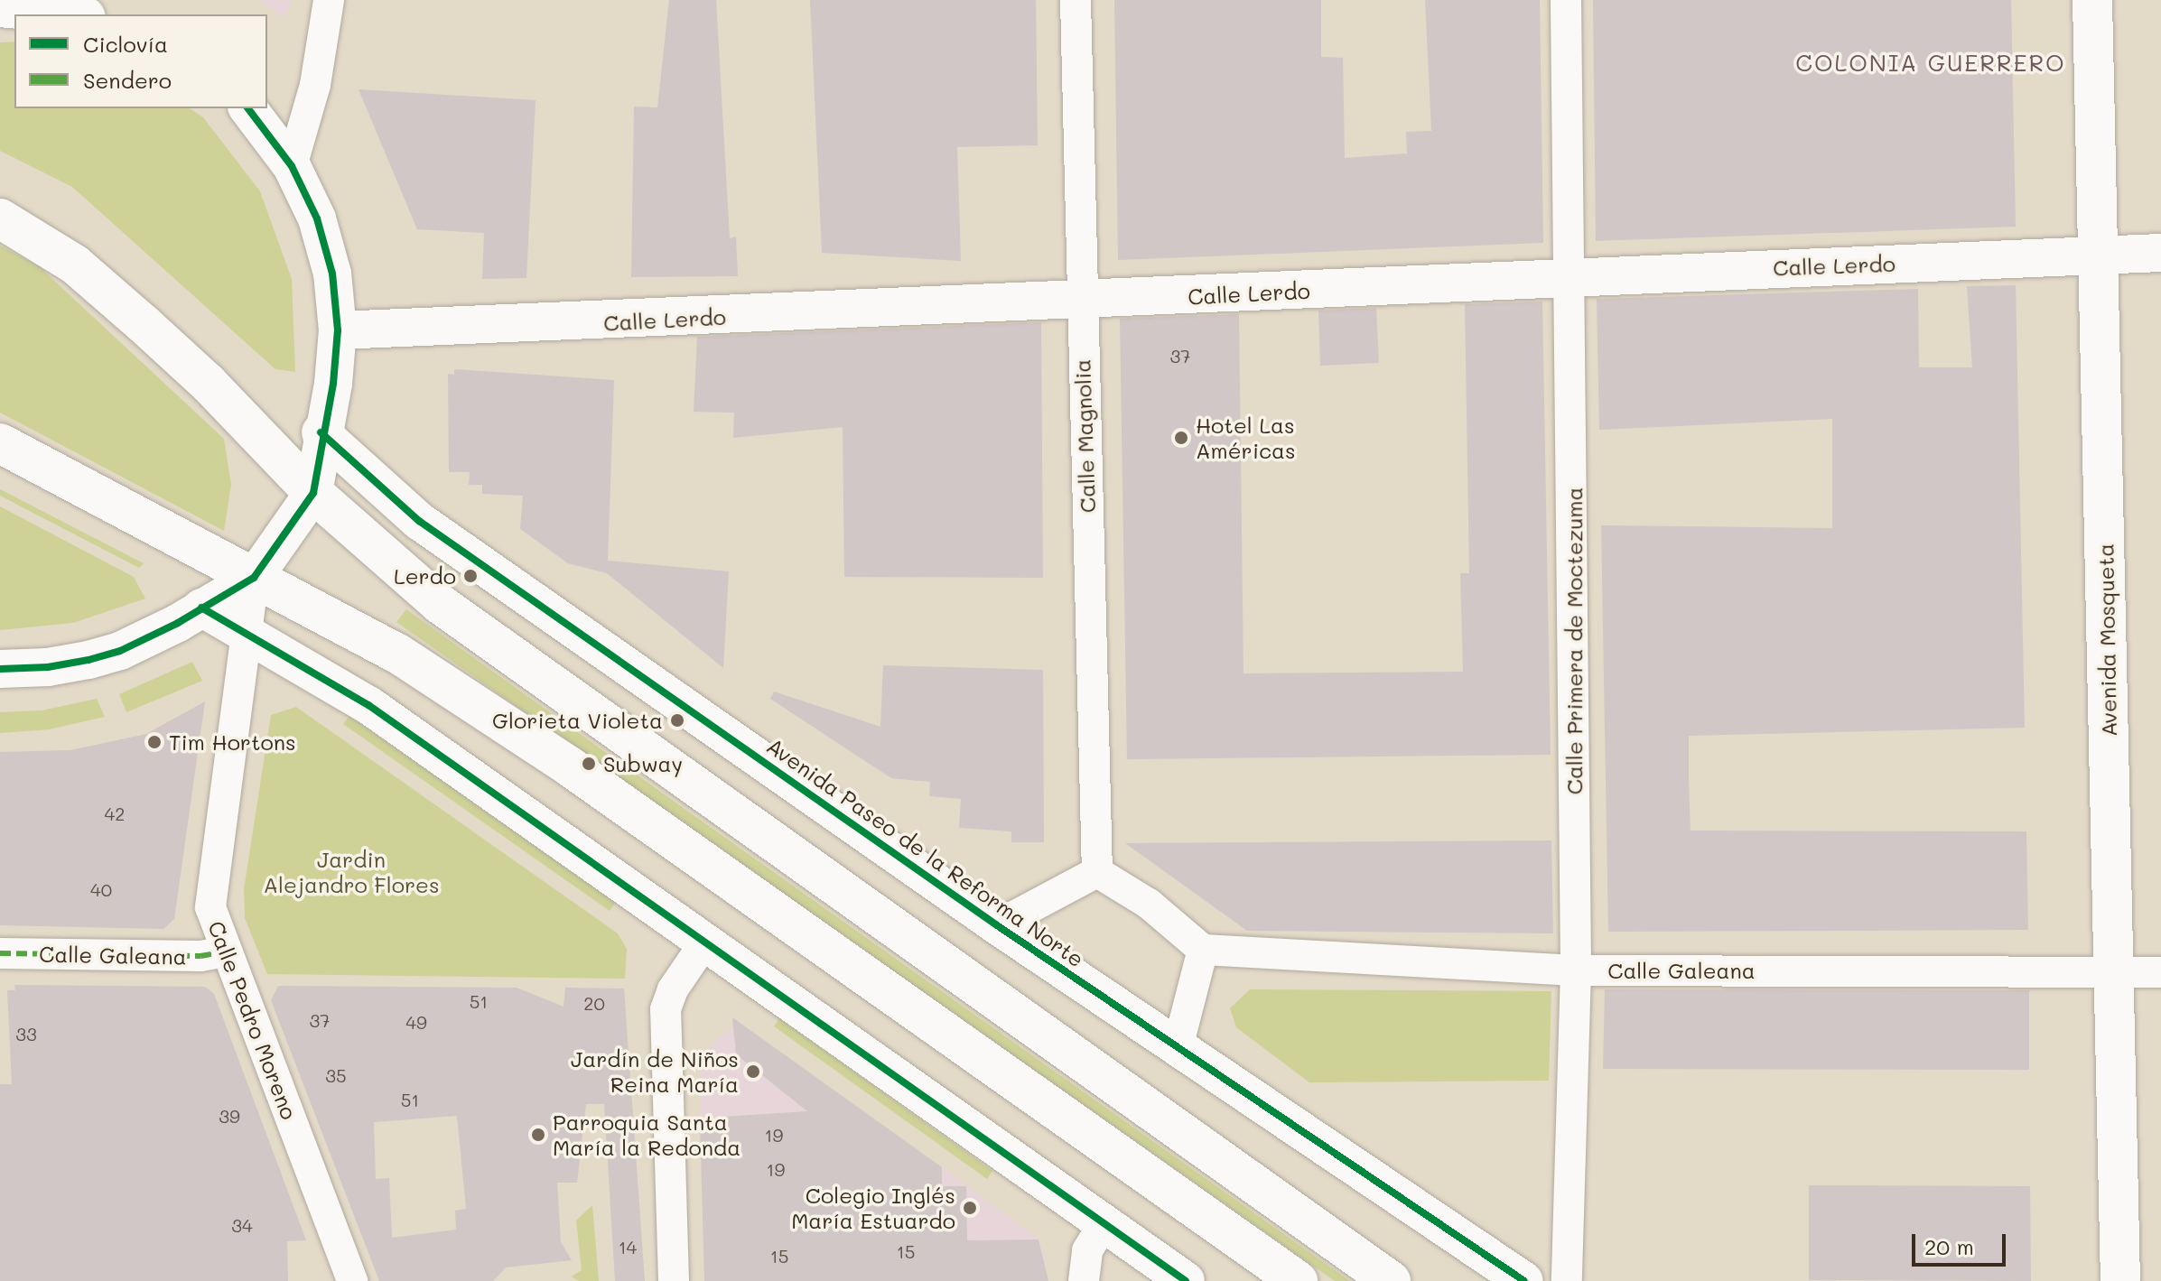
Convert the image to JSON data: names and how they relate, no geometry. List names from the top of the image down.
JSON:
{
  "streets": {
    "main road": ["Avenida Mosqueta"],
    "street": [
      "Calle Lerdo",
      "Calle Magnolia",
      "Calle Primera de Moctezuma",
      "Avenida Paseo de la Reforma Norte",
      "Calle Galeana",
      "Calle Pedro Moreno"
    ]
  },
  "crossings": [
    ["Calle Lerdo", "Calle Magnolia"],
    ["Calle Lerdo", "Avenida Mosqueta"],
    ["Calle Lerdo", "Calle Primera de Moctezuma"],
    ["Avenida Mosqueta", "Calle Galeana"],
    ["Calle Primera de Moctezuma", "Calle Galeana"],
    ["Calle Galeana", "Calle Pedro Moreno"]
  ],
  "districts": ["COLONIA GUERRERO"],
  "parks": ["Jardin Alejandro Flores"],
  "places": [
    "Hotel Las Américas",
    "Lerdo",
    "Glorieta Violeta",
    "Tim Hortons",
    "Subway",
    "Jardín de Niños Reina María",
    "Parroquia Santa María la Redonda",
    "Colegio Inglés María Estuardo"
  ],
  "house_numbers": [
    "37",
    "42",
    "40",
    "51",
    "20",
    "37",
    "49",
    "33",
    "35",
    "51",
    "39",
    "19",
    "19",
    "34",
    "14",
    "15",
    "15"
  ],
  "legend": ["Ciclovía", "Sendero"],
  "scale_bar": "20 m"
}
